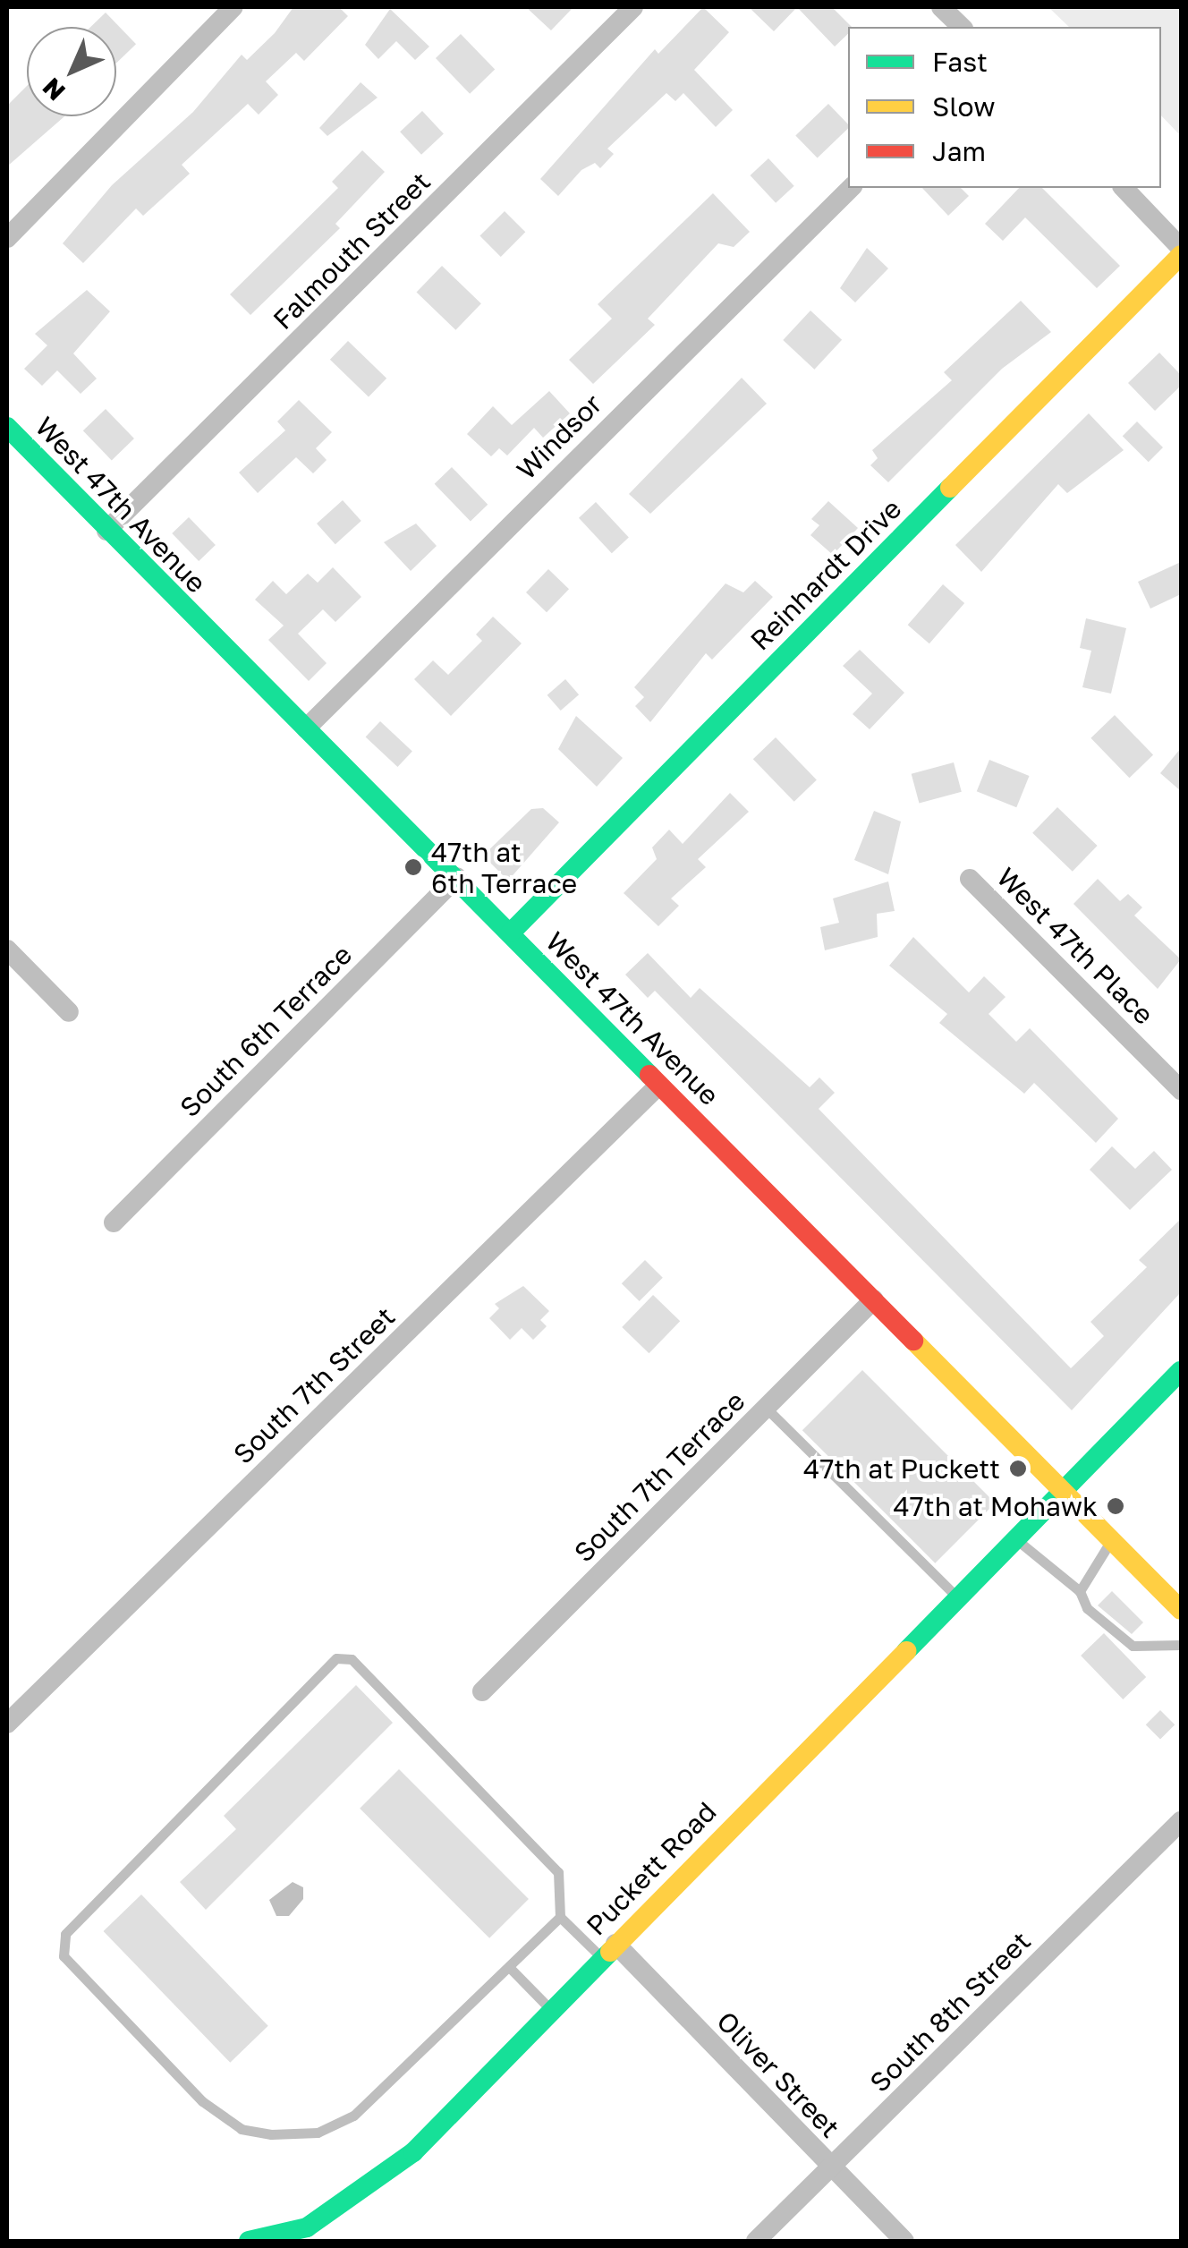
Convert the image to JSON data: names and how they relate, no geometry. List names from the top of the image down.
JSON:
{
  "streets": {
    "street": [
      "Falmouth Street",
      "Windsor",
      "West 47th Avenue",
      "Reinhardt Drive",
      "West 47th Place",
      "South 6th Terrace",
      "South 7th Street",
      "South 7th Terrace",
      "Puckett Road",
      "South 8th Street",
      "Oliver Street"
    ]
  },
  "crossings": [
    ["Falmouth Street", "West 47th Avenue"],
    ["Windsor", "West 47th Avenue"],
    ["West 47th Avenue", "Reinhardt Drive"],
    ["West 47th Avenue", "South 6th Terrace"],
    ["West 47th Avenue", "South 7th Street"],
    ["West 47th Avenue", "South 7th Terrace"],
    ["West 47th Avenue", "Puckett Road"],
    ["Puckett Road", "Oliver Street"],
    ["South 8th Street", "Oliver Street"]
  ],
  "places": ["47th at 6th Terrace", "47th at Puckett", "47th at Mohawk"],
  "legend": ["Fast", "Slow", "Jam"],
  "north": "bottom left"
}
